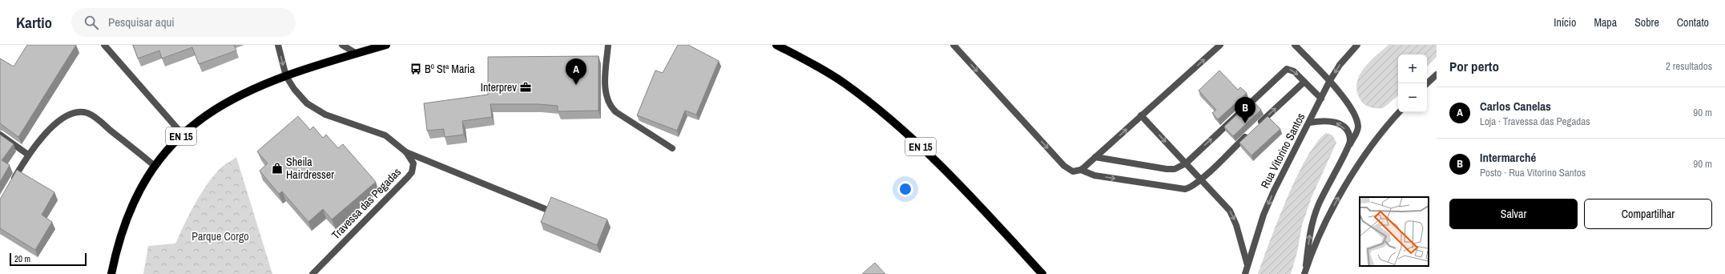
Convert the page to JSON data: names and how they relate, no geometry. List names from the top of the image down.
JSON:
{
  "streets": {
    "main road": ["EN 15"],
    "street": ["Rua Vitorino Santos", "Travessa das Pegadas"]
  },
  "crossings": [
    ["EN 15", "Travessa das Pegadas"]
  ],
  "parks": ["Parque Corgo"],
  "places": {
    "bus stop": ["Bº Stª Maria"],
    "office": ["Interprev"],
    "shop": ["Sheila Hairdresser"]
  },
  "scale_bar": "20 m",
  "page": {
    "header": "Kartio",
    "search": "Pesquisar aqui",
    "nav": [
      "Início",
      "Mapa",
      "Sobre",
      "Contato"
    ],
    "heading": ["Por perto", "2 resultados"],
    "map_buttons": ["+", "−"],
    "pins": ["A", "B"],
    "list": [
      {
        "mark": "A",
        "name": "Carlos Canelas",
        "note": "Loja · Travessa das Pegadas",
        "value": "90 m"
      },
      {
        "mark": "B",
        "name": "Intermarché",
        "note": "Posto · Rua Vitorino Santos",
        "value": "90 m"
      }
    ],
    "buttons": ["Salvar", "Compartilhar"],
    "scale": "20 m"
  }
}
